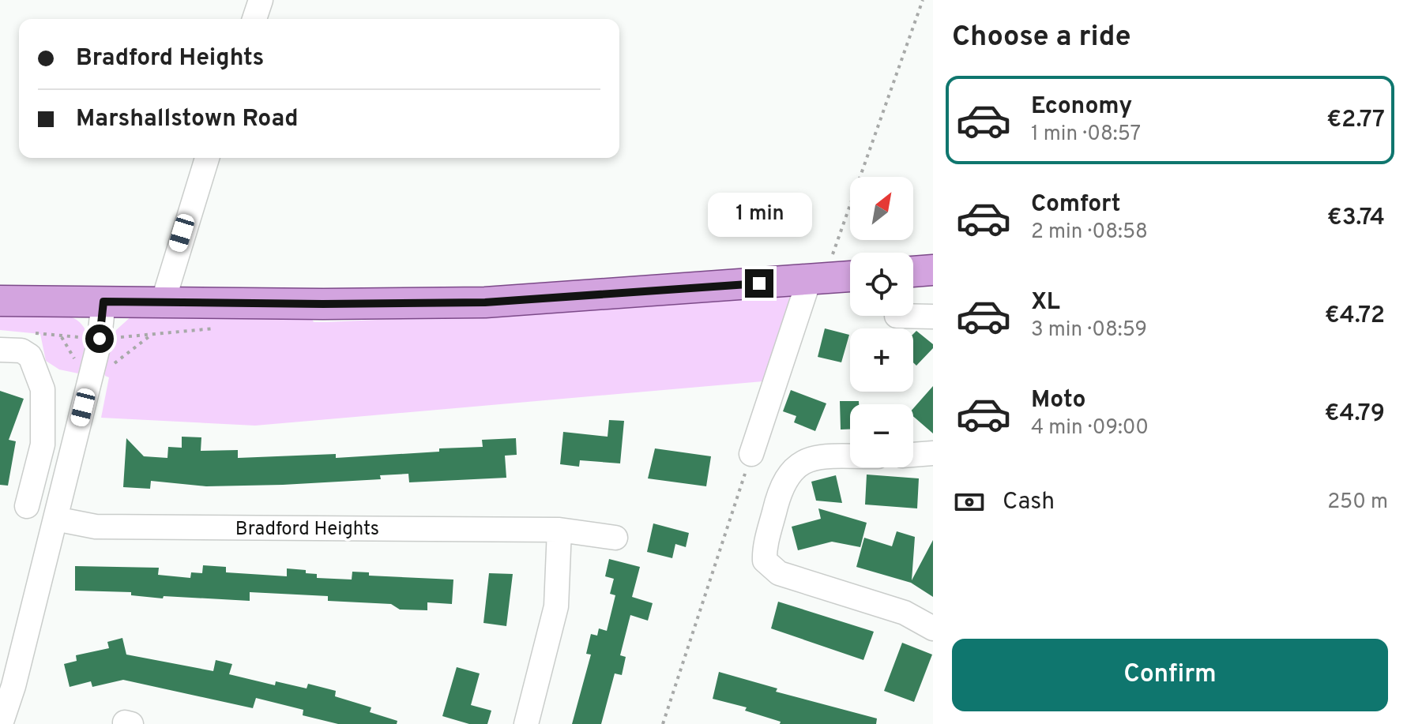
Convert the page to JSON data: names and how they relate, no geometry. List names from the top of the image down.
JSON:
{
  "streets": {
    "street": ["Bradford Heights"]
  },
  "north": "top right",
  "page": {
    "heading": "Choose a ride",
    "banner": ["Bradford Heights", "Marshallstown Road"],
    "list": [
      {
        "name": "Economy",
        "note": "1 min · 08:57",
        "value": "€2.77"
      },
      {
        "name": "Comfort",
        "note": "2 min · 08:58",
        "value": "€3.74"
      },
      {
        "name": "XL",
        "note": "3 min · 08:59",
        "value": "€4.72"
      },
      {
        "name": "Moto",
        "note": "4 min · 09:00",
        "value": "€4.79"
      }
    ],
    "map_buttons": ["+", "−"],
    "bubble": "1 min",
    "pay": ["Cash", "250 m"],
    "buttons": "Confirm"
  }
}
